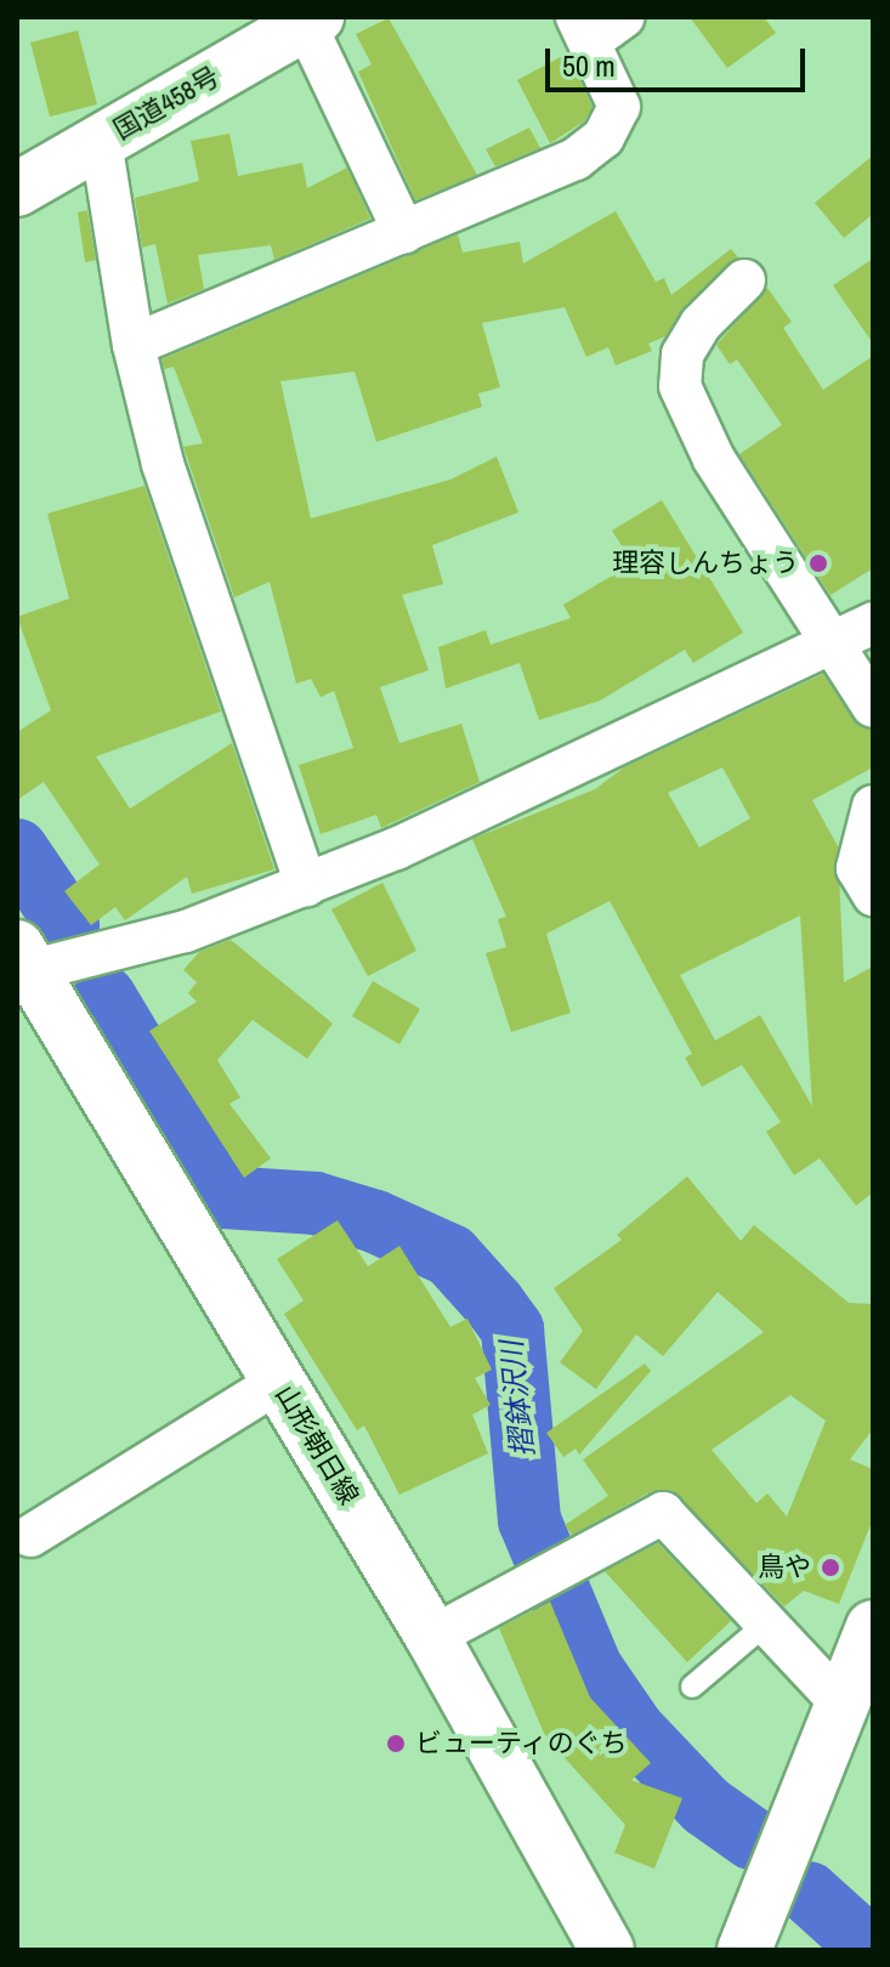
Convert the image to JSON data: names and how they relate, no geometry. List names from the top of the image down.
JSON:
{
  "streets": {
    "main road": ["国道458号", "山形朝日線"]
  },
  "water": ["摺鉢沢川"],
  "places": ["理容しんちょう", "鳥や", "ビューティのぐち"],
  "scale_bar": "50 m"
}
